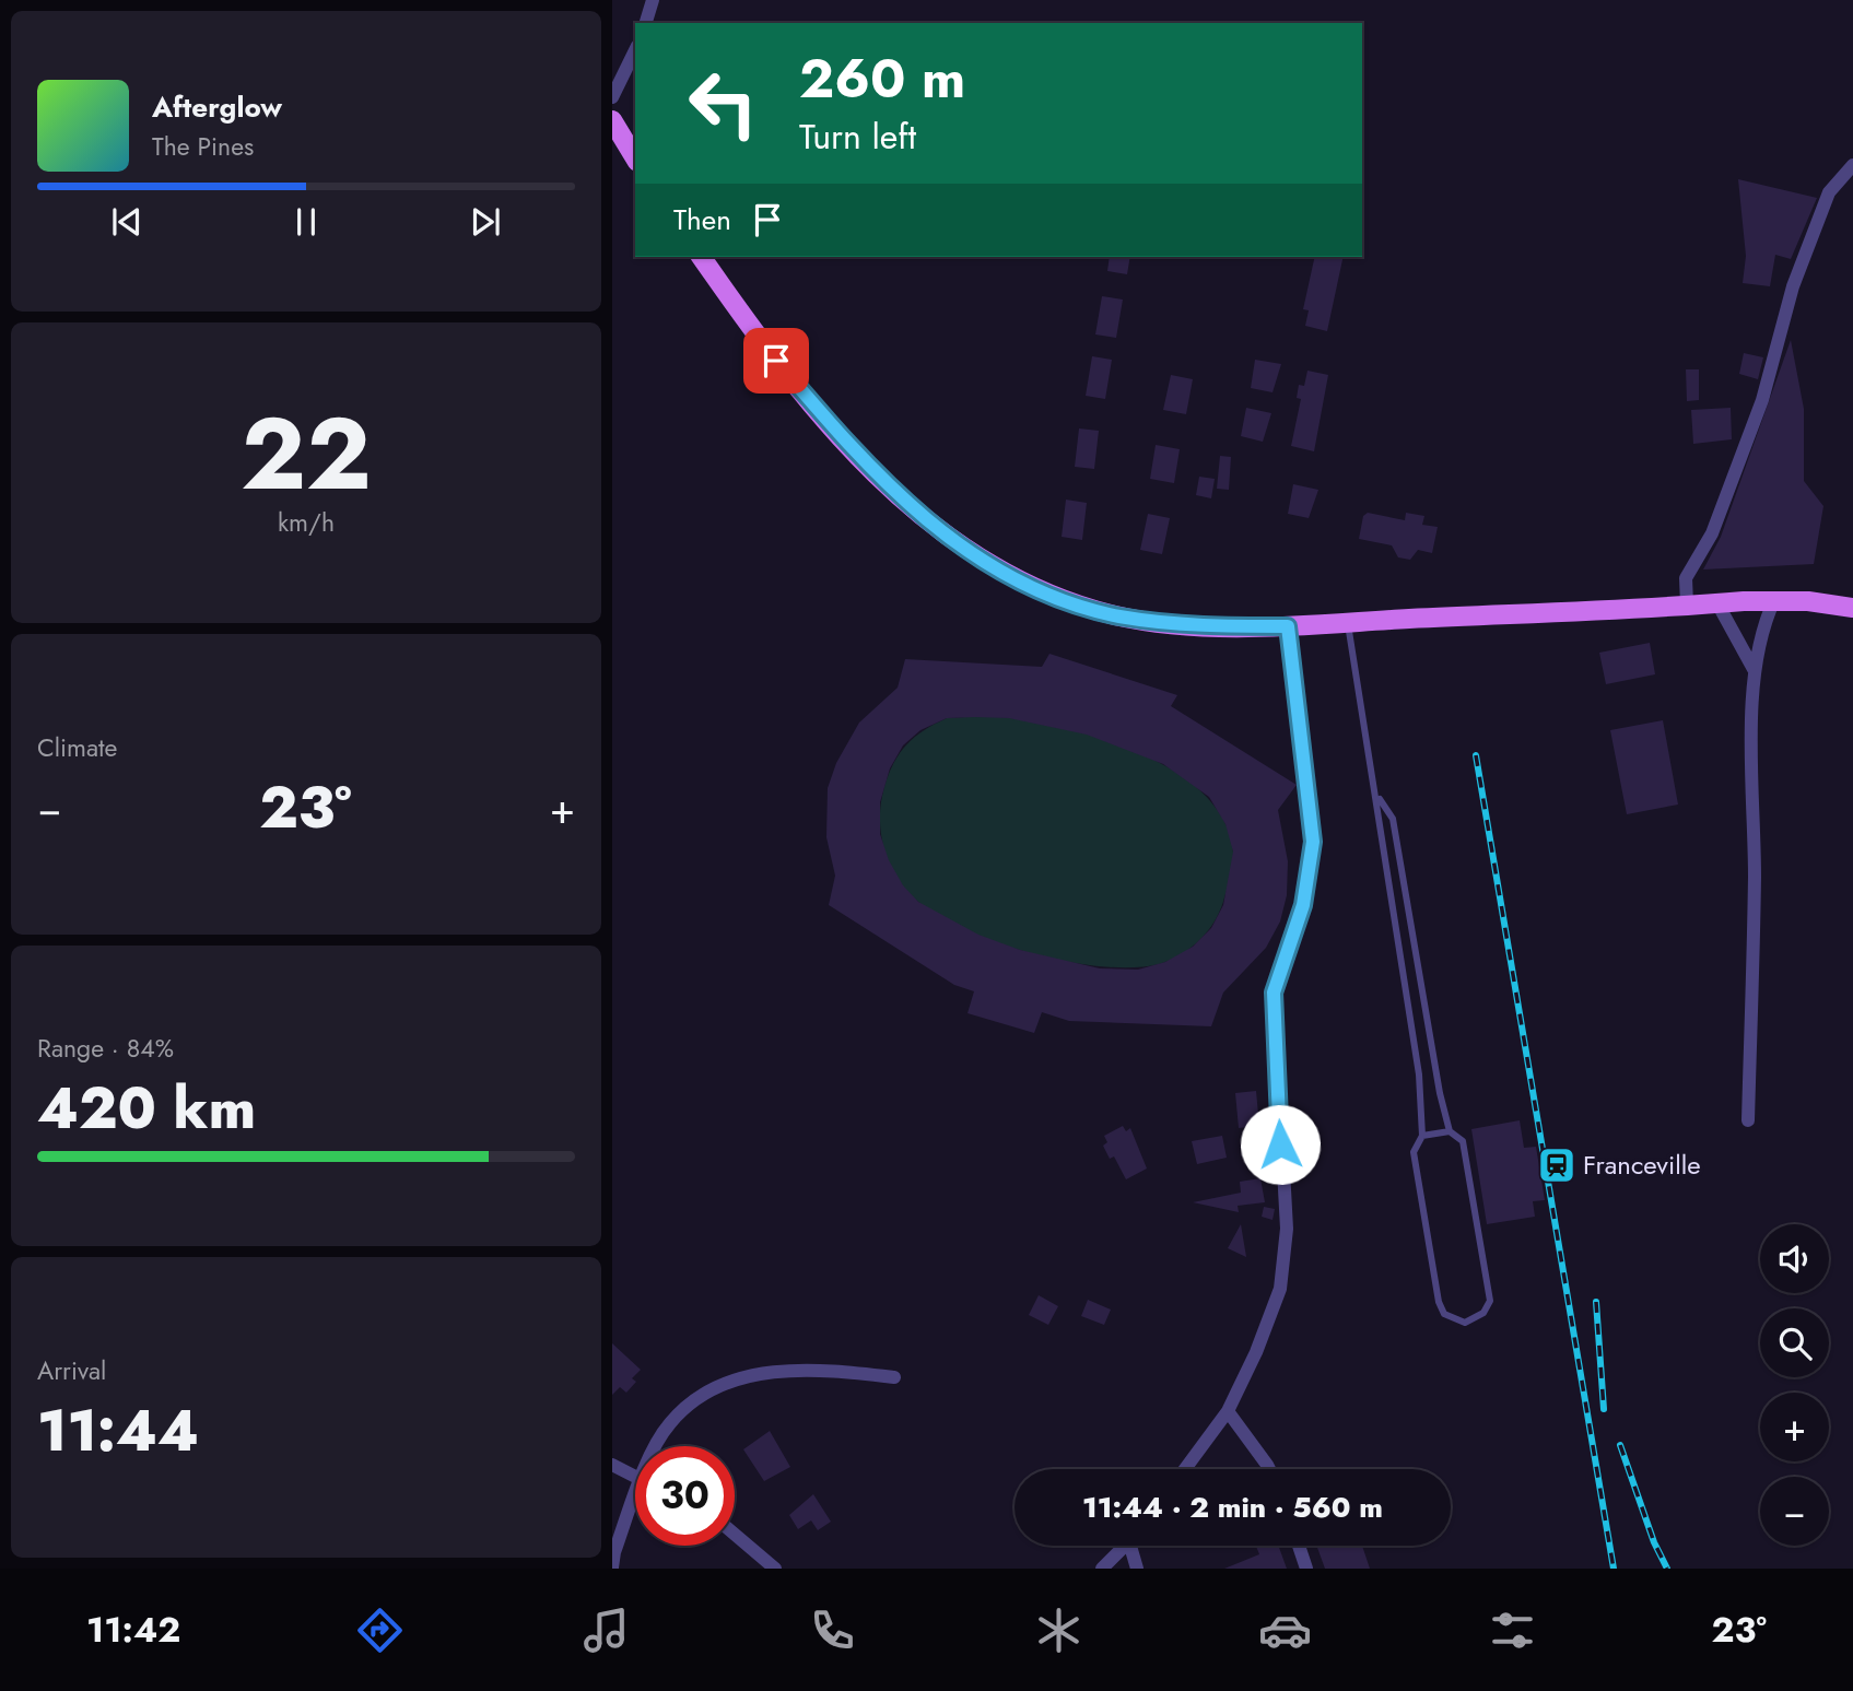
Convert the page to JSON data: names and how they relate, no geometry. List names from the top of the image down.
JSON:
{
  "places": {
    "station": ["Franceville"]
  },
  "page": {
    "turn": ["260 m", "Turn left"],
    "song": ["Afterglow", "The Pines"],
    "then": "Then",
    "tile": [
      ["22", "km/h"],
      "Climate",
      ["Range · 84%", "420 km"],
      ["Arrival", "11:44"]
    ],
    "heat": ["−", "23°", "+"],
    "map_buttons": ["+", "−"],
    "limit": "30",
    "trip": "11:44 · 2 min · 560 m",
    "tabs": ["11:42", "23°"]
  }
}
